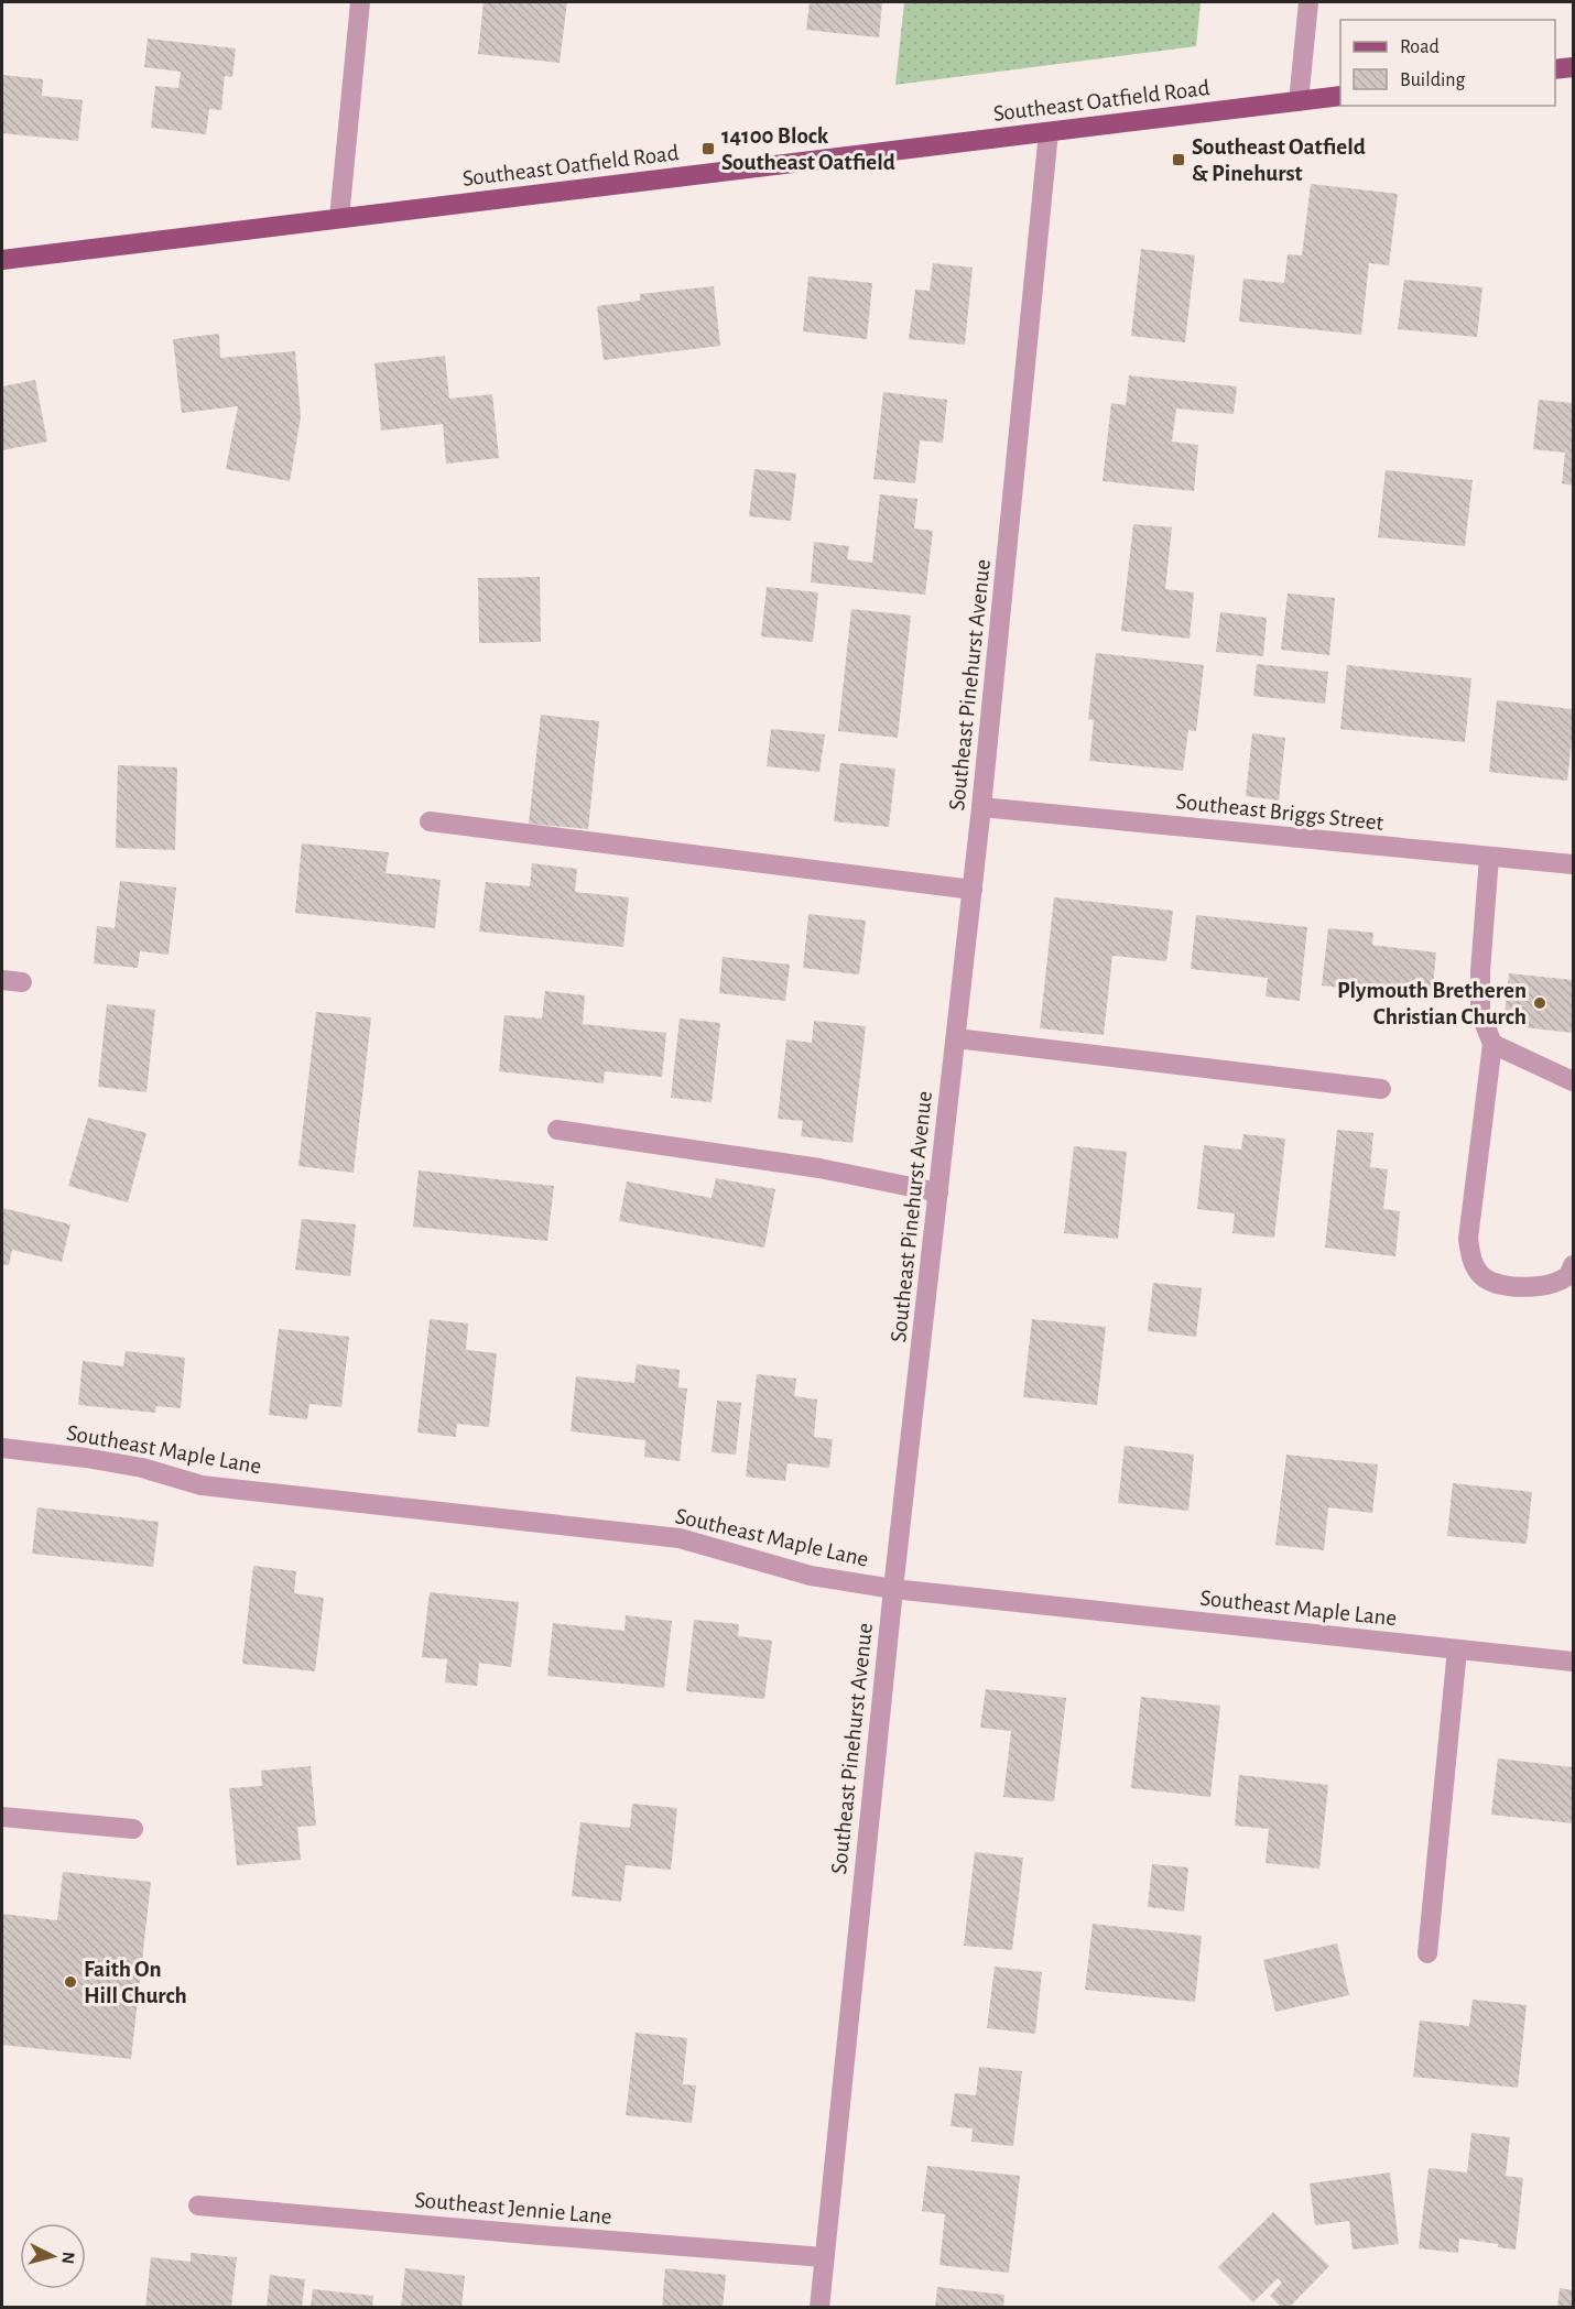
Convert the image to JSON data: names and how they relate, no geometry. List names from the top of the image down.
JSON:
{
  "streets": {
    "main road": ["Southeast Oatfield Road"],
    "street": [
      "Southeast Pinehurst Avenue",
      "Southeast Briggs Street",
      "Southeast Maple Lane",
      "Southeast Jennie Lane"
    ]
  },
  "crossings": [
    ["Southeast Oatfield Road", "Southeast Pinehurst Avenue"],
    ["Southeast Pinehurst Avenue", "Southeast Briggs Street"],
    ["Southeast Pinehurst Avenue", "Southeast Maple Lane"],
    ["Southeast Pinehurst Avenue", "Southeast Jennie Lane"]
  ],
  "places": {
    "transit": ["14100 Block Southeast Oatfield", "Southeast Oatfield & Pinehurst"],
    "other": ["Plymouth Bretheren Christian Church", "Faith On Hill Church"]
  },
  "legend": ["Road", "Building"],
  "north": "right"
}
